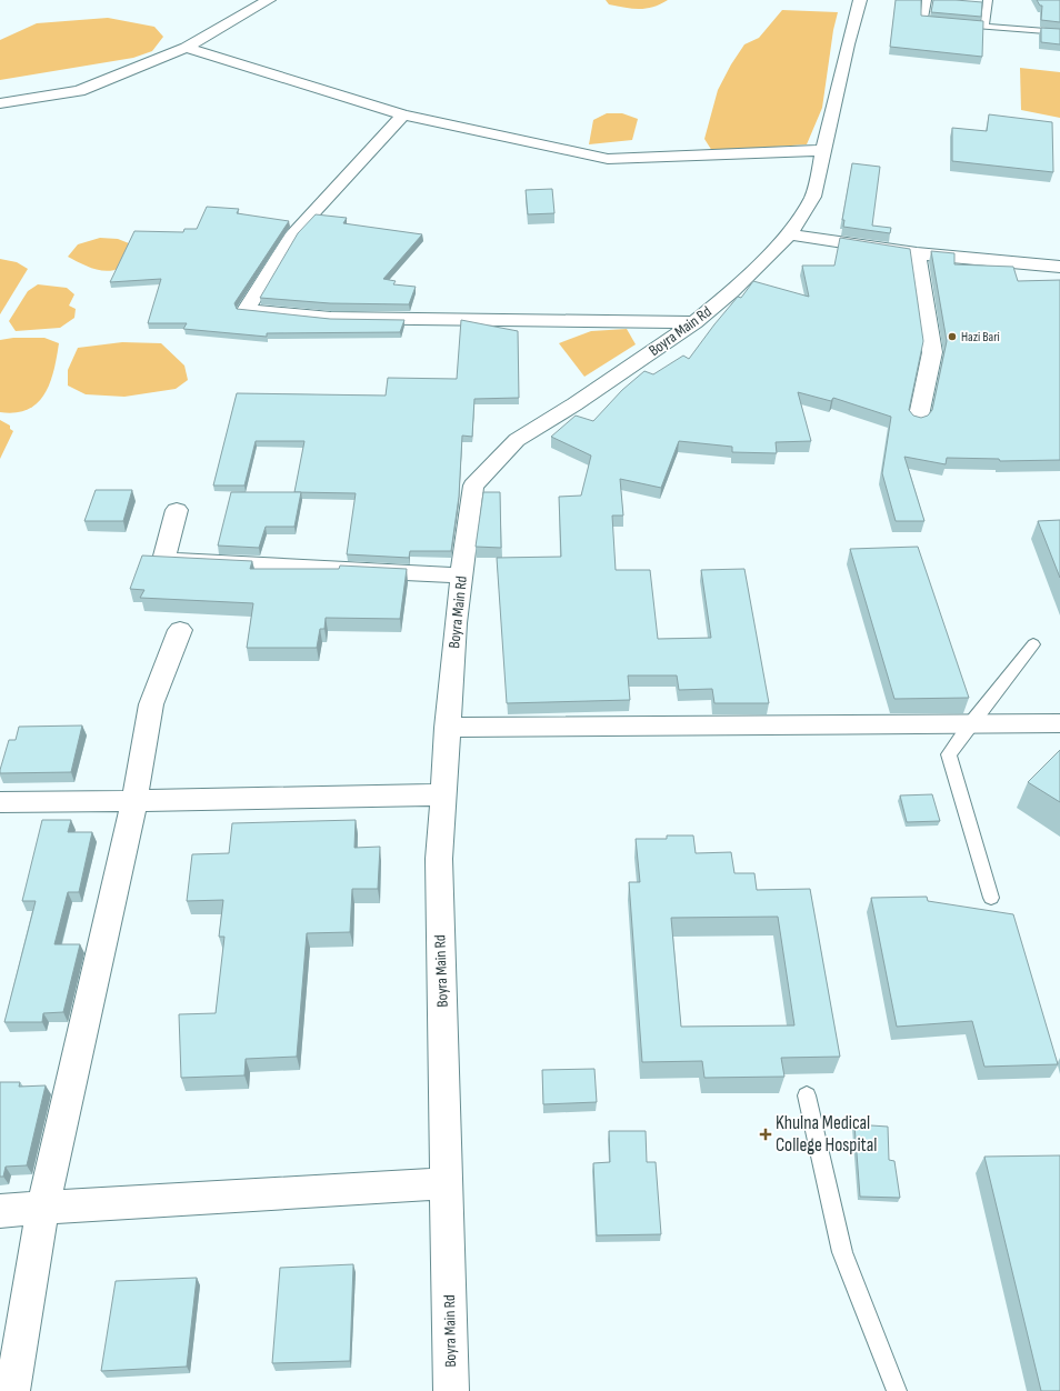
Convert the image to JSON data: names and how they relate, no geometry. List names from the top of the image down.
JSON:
{
  "streets": {
    "street": ["Boyra Main Rd"]
  },
  "places": {
    "other": ["Hazi Bari"],
    "health": ["Khulna Medical College Hospital"]
  }
}
